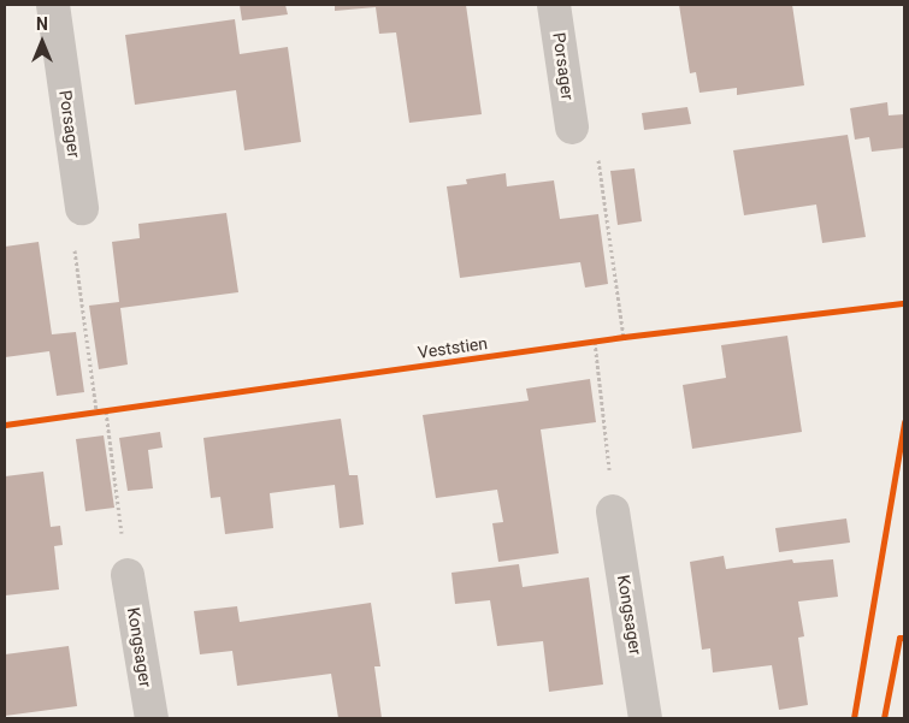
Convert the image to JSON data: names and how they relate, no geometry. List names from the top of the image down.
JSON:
{
  "streets": {
    "street": ["Porsager", "Kongsager"],
    "cycle path": ["Veststien"]
  },
  "north": "top"
}
